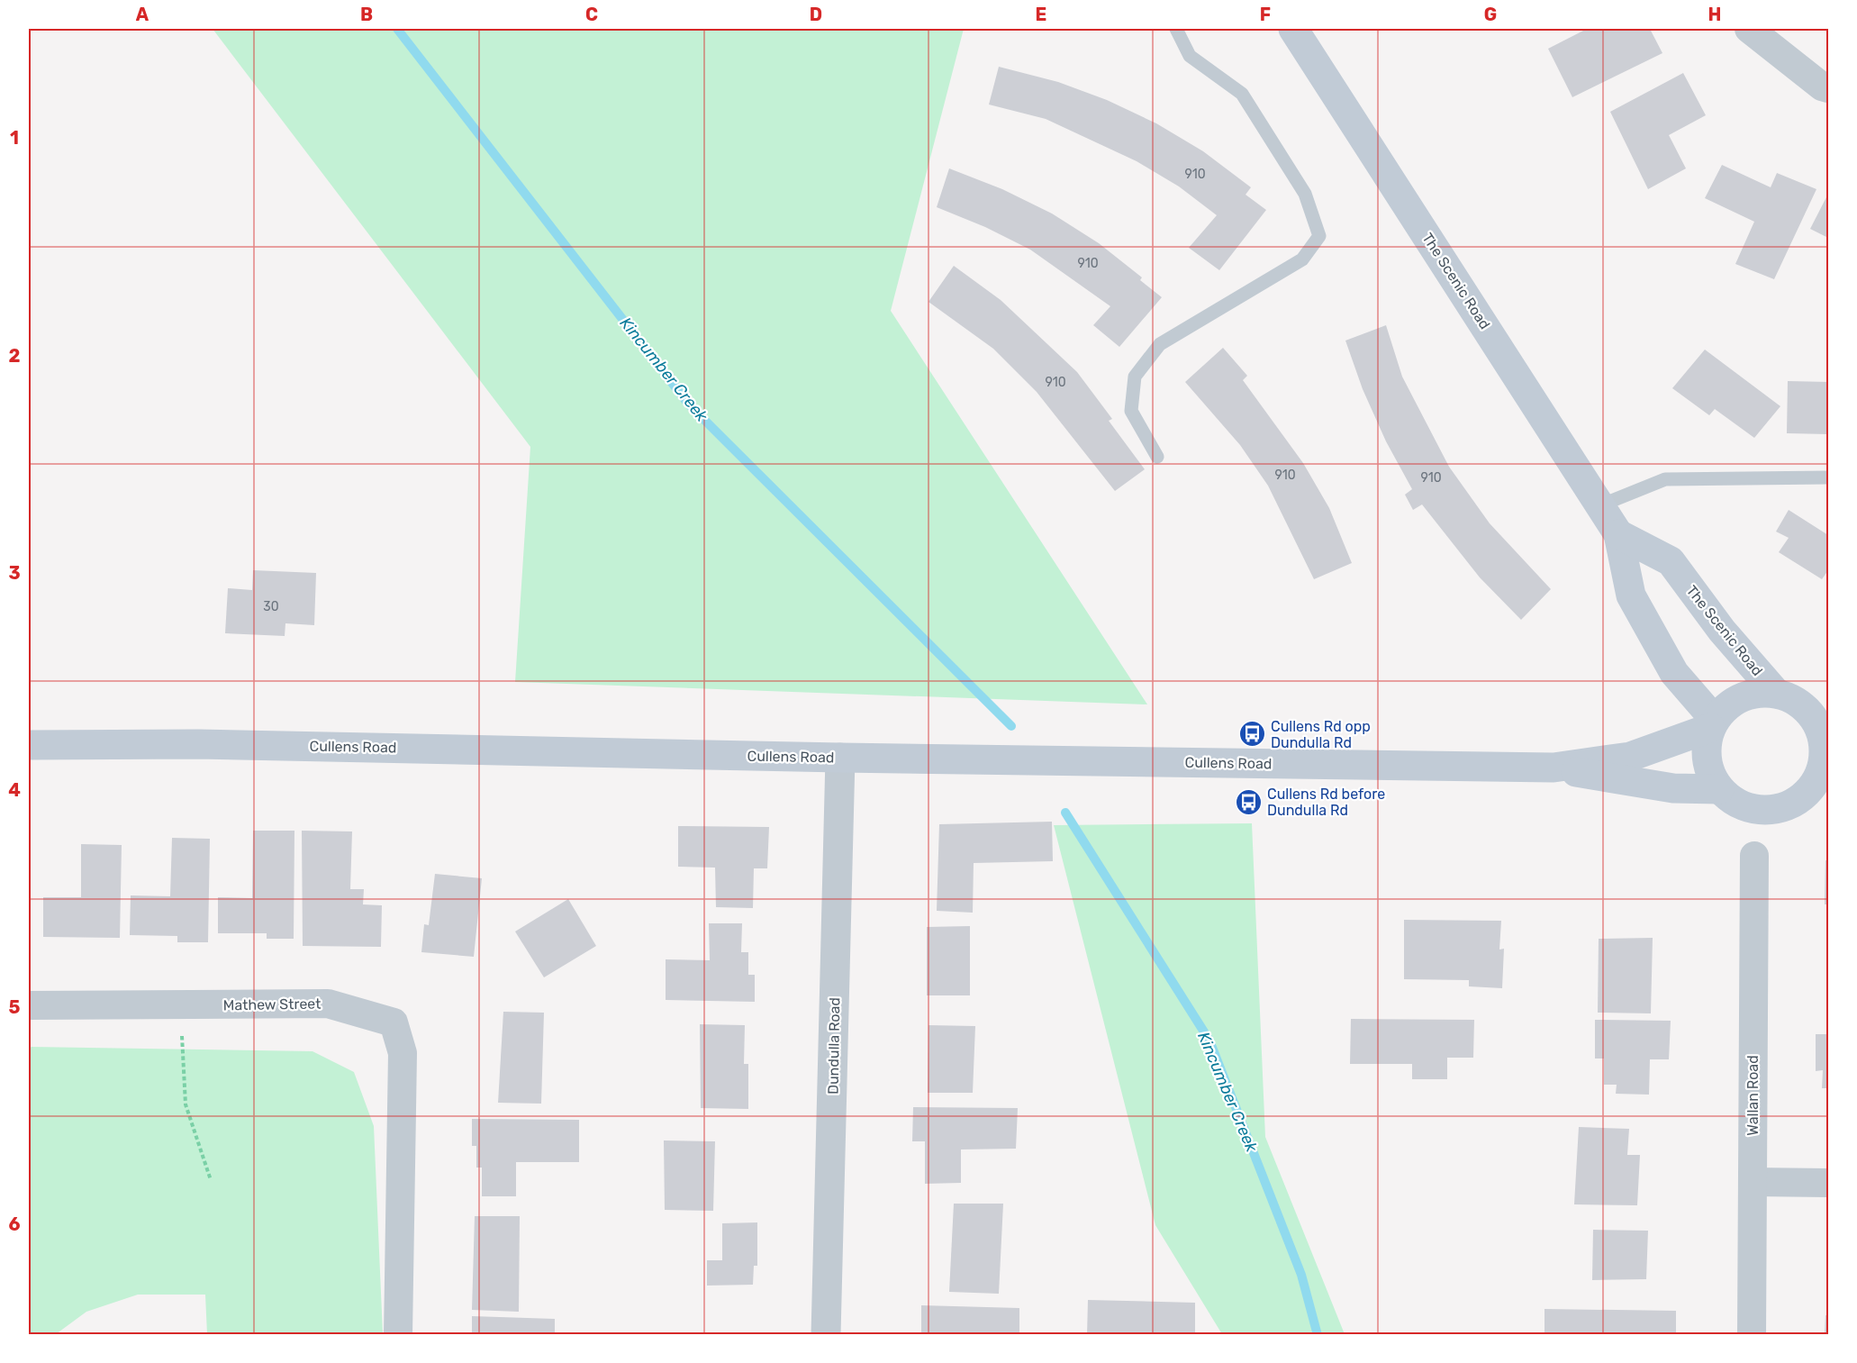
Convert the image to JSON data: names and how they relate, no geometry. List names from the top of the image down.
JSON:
{
  "streets": {
    "main road": ["The Scenic Road", "Cullens Road"],
    "street": ["Mathew Street", "Dundulla Road", "Wallan Road"]
  },
  "crossings": [
    ["The Scenic Road", "Cullens Road"],
    ["Cullens Road", "Dundulla Road"]
  ],
  "water": ["Kincumber Creek"],
  "places": {
    "bus stop": ["Cullens Rd opp Dundulla Rd", "Cullens Rd before Dundulla Rd"]
  },
  "house_numbers": [
    "910",
    "910",
    "910",
    "910",
    "910",
    "30"
  ],
  "grid": {
    "columns": [
      "A",
      "B",
      "C",
      "D",
      "E",
      "F",
      "G",
      "H"
    ],
    "rows": [
      "1",
      "2",
      "3",
      "4",
      "5",
      "6"
    ]
  }
}
